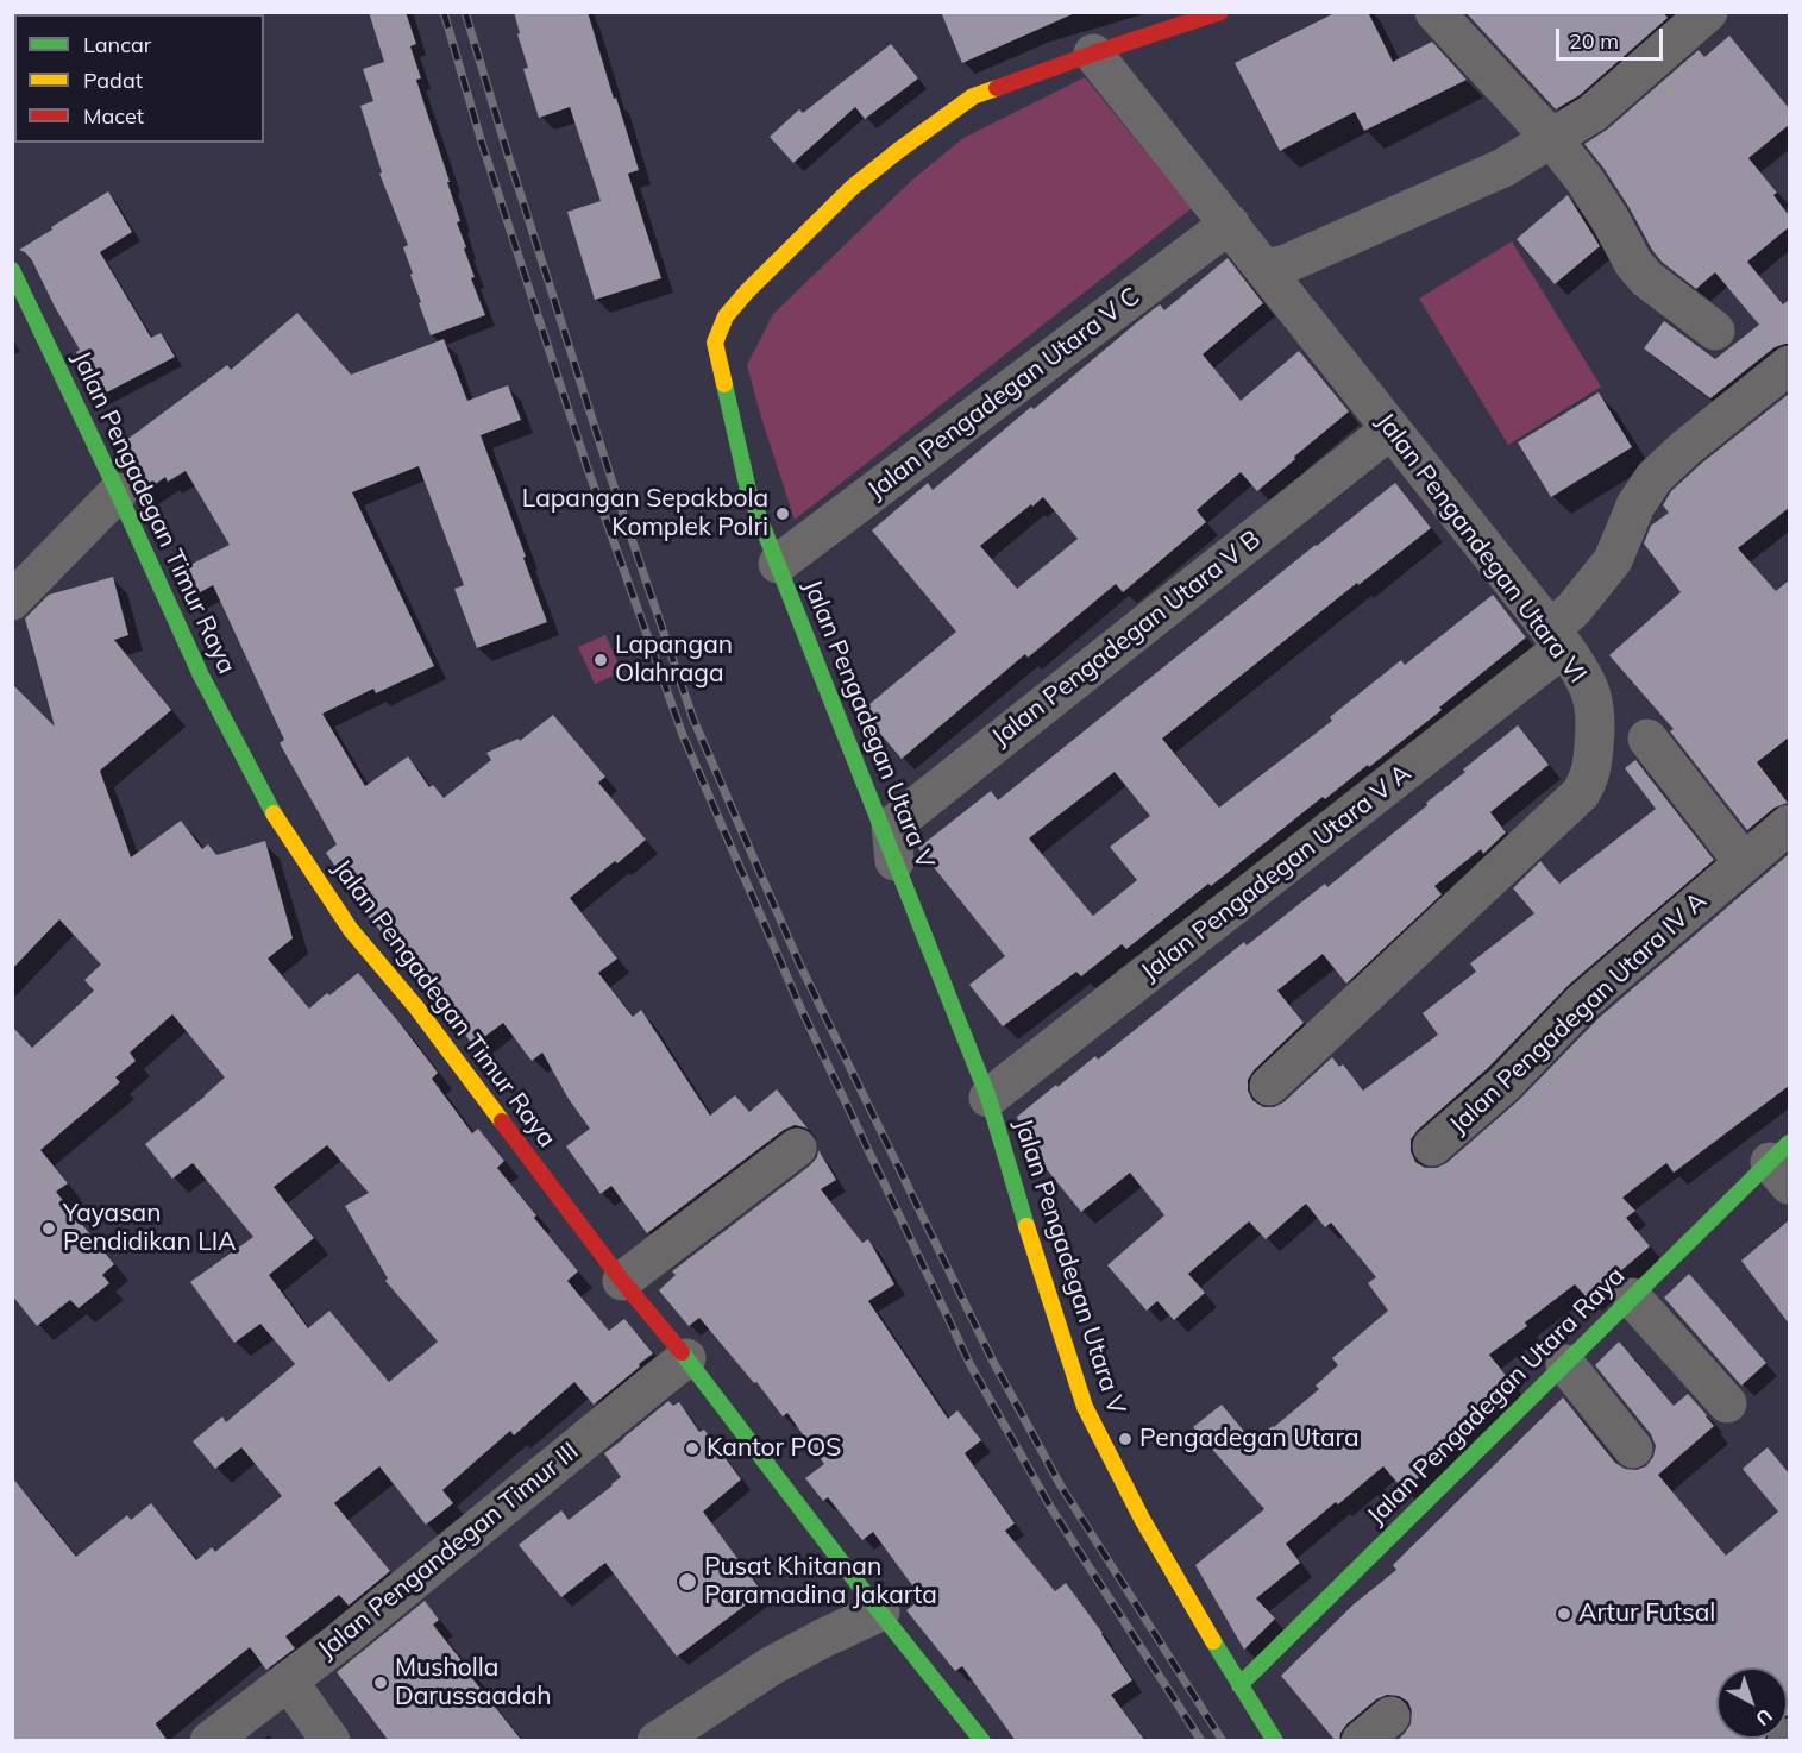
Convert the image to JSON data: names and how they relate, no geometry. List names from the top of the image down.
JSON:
{
  "streets": {
    "street": [
      "Jalan Pengadegan Utara V C",
      "Jalan Pengadegan Timur Raya",
      "Jalan Pengandegan Utara VI",
      "Jalan Pengadegan Utara V B",
      "Jalan Pengadegan Utara V",
      "Jalan Pengadegan Utara V A",
      "Jalan Pengadegan Utara IV A",
      "Jalan Pengadegan Utara Raya",
      "Jalan Pengandegan Timur III"
    ]
  },
  "crossings": [
    ["Jalan Pengadegan Utara V C", "Jalan Pengandegan Utara VI"],
    ["Jalan Pengadegan Utara V C", "Jalan Pengadegan Utara V"],
    ["Jalan Pengadegan Timur Raya", "Jalan Pengandegan Timur III"],
    ["Jalan Pengandegan Utara VI", "Jalan Pengadegan Utara V B"],
    ["Jalan Pengandegan Utara VI", "Jalan Pengadegan Utara V"],
    ["Jalan Pengandegan Utara VI", "Jalan Pengadegan Utara V A"],
    ["Jalan Pengadegan Utara V B", "Jalan Pengadegan Utara V"],
    ["Jalan Pengadegan Utara V", "Jalan Pengadegan Utara V A"],
    ["Jalan Pengadegan Utara V", "Jalan Pengadegan Utara Raya"]
  ],
  "places": [
    "Lapangan Sepakbola Komplek Polri",
    "Lapangan Olahraga",
    "Yayasan Pendidikan LIA",
    "Pengadegan Utara",
    "Kantor POS",
    "Pusat Khitanan Paramadina Jakarta",
    "Artur Futsal",
    "Musholla Darussaadah"
  ],
  "legend": ["Lancar", "Padat", "Macet"],
  "scale_bar": "20 m",
  "north": "bottom right"
}
